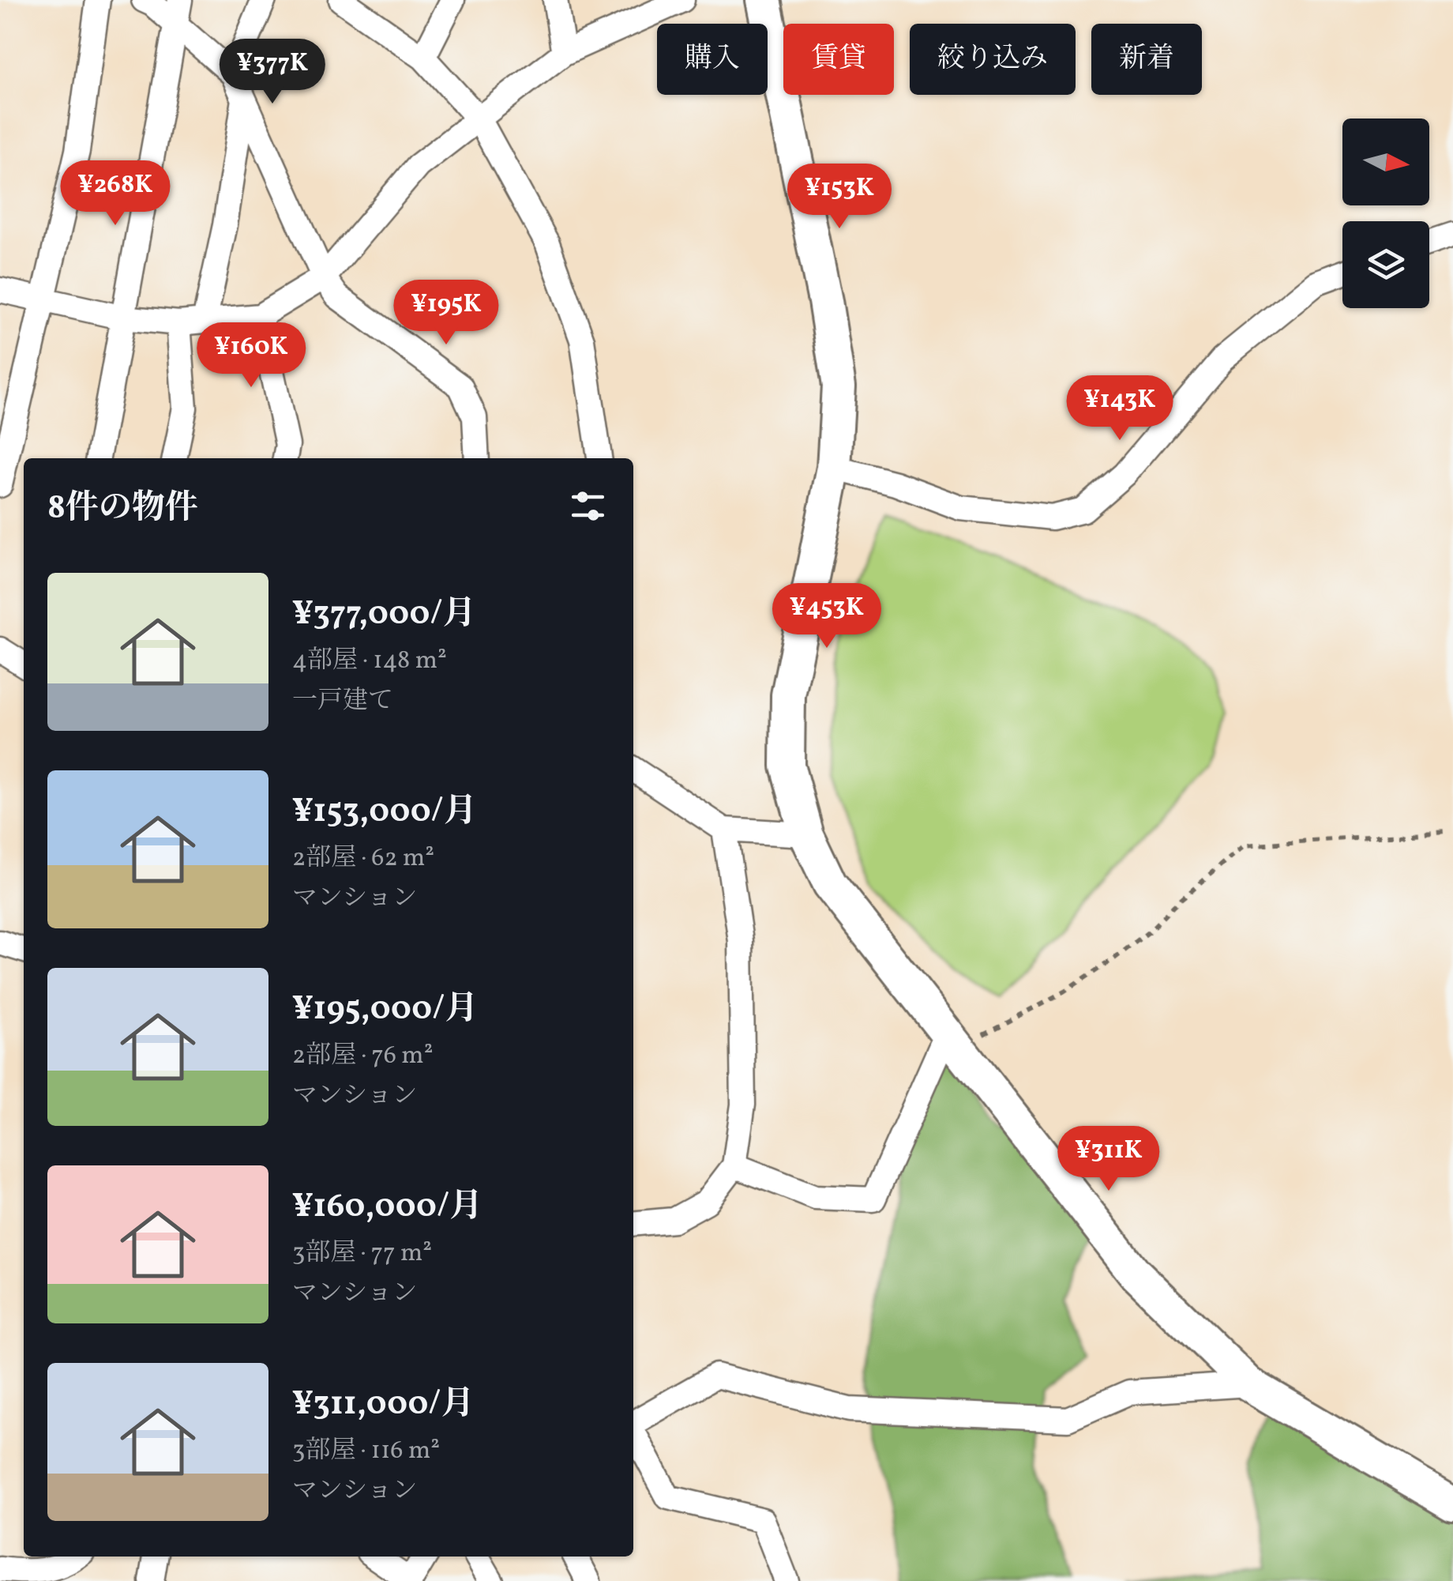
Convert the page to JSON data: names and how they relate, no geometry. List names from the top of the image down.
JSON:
{
  "north": "right",
  "page": {
    "chip": [
      "購入",
      "賃貸",
      "絞り込み",
      "新着"
    ],
    "price": [
      "¥377K",
      "¥268K",
      "¥153K",
      "¥195K",
      "¥160K",
      "¥143K",
      "¥453K",
      "¥311K"
    ],
    "heading": "8件の物件",
    "list": [
      {
        "name": "¥377,000/月",
        "note": "4部屋 · 148 m² · 一戸建て"
      },
      {
        "name": "¥153,000/月",
        "note": "2部屋 · 62 m² · マンション"
      },
      {
        "name": "¥195,000/月",
        "note": "2部屋 · 76 m² · マンション"
      },
      {
        "name": "¥160,000/月",
        "note": "3部屋 · 77 m² · マンション"
      },
      {
        "name": "¥311,000/月",
        "note": "3部屋 · 116 m² · マンション"
      }
    ]
  }
}
